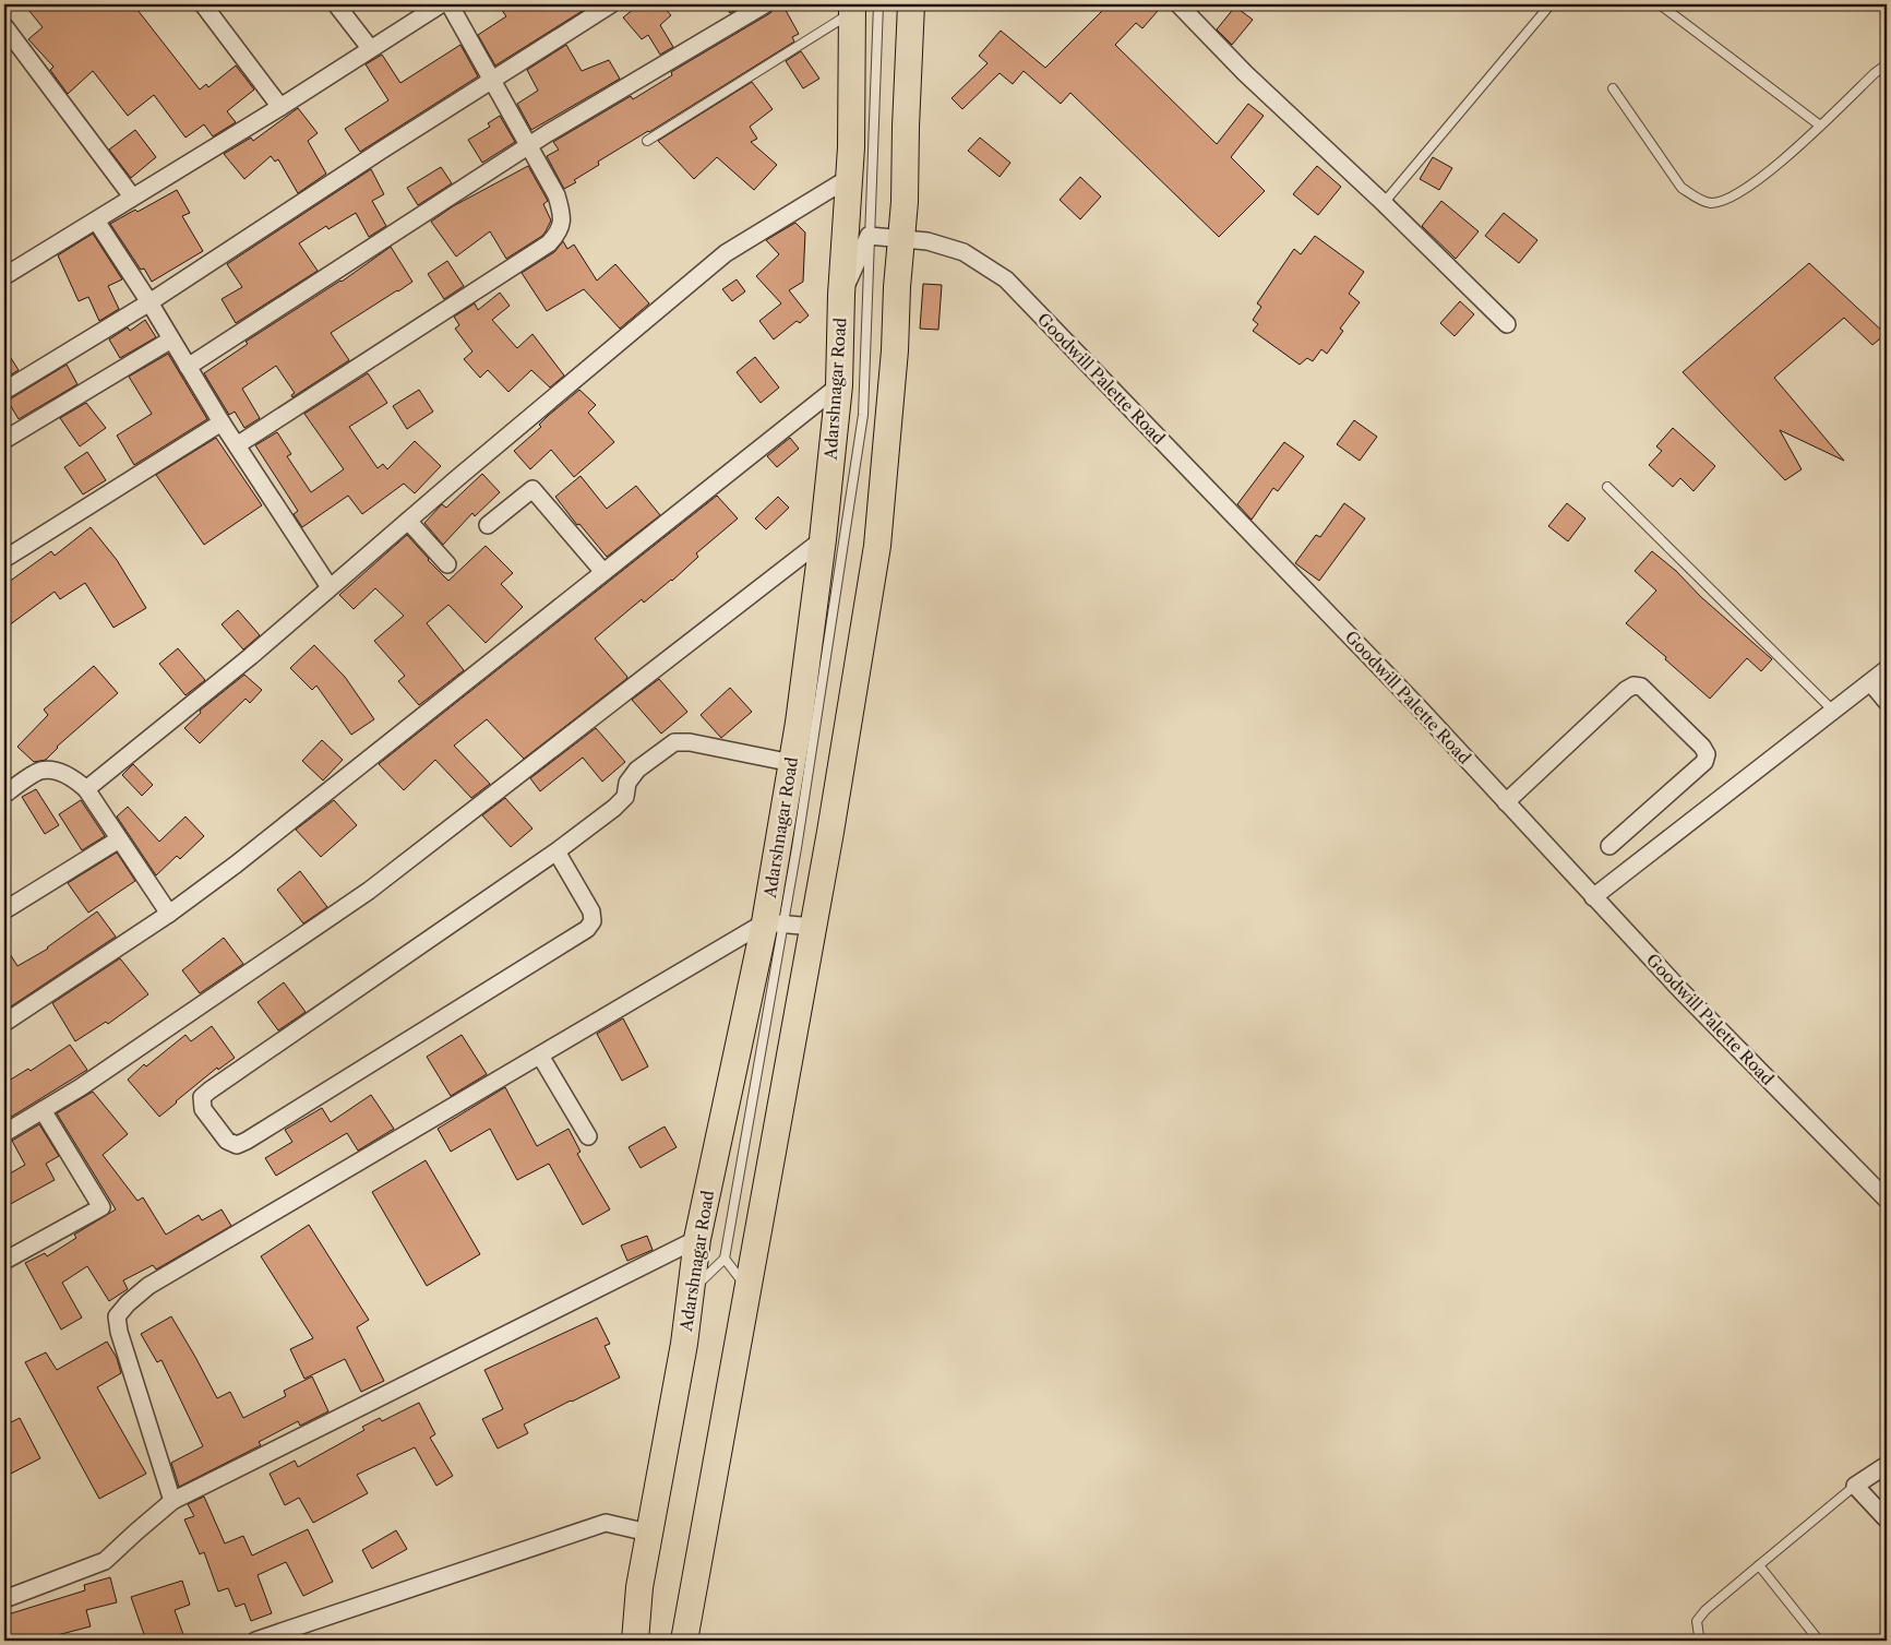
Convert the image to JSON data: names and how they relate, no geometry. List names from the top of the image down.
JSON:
{
  "streets": {
    "main road": ["Adarshnagar Road"],
    "street": ["Goodwill Palette Road"]
  }
}
